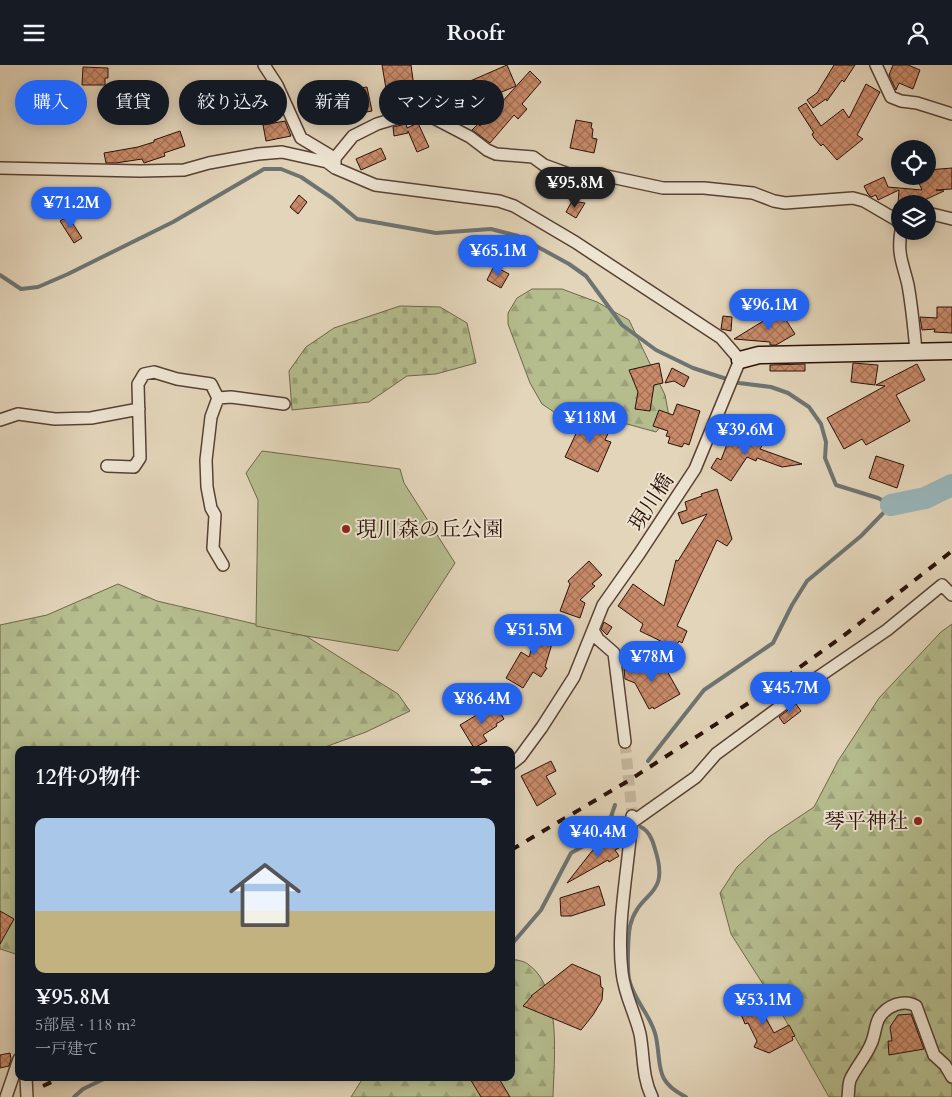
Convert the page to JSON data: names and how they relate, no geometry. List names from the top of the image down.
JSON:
{
  "streets": {
    "street": ["現川橋"]
  },
  "places": ["現川森の丘公園", "琴平神社"],
  "page": {
    "header": "Roofr",
    "chip": [
      "購入",
      "賃貸",
      "絞り込み",
      "新着",
      "マンション"
    ],
    "price": [
      "¥95.8M",
      "¥71.2M",
      "¥65.1M",
      "¥96.1M",
      "¥118M",
      "¥39.6M",
      "¥51.5M",
      "¥78M",
      "¥45.7M",
      "¥86.4M",
      "¥40.4M",
      "¥53.1M"
    ],
    "heading": "12件の物件",
    "list": [
      {
        "name": "¥95.8M",
        "note": "5部屋 · 118 m² · 一戸建て"
      }
    ]
  }
}
